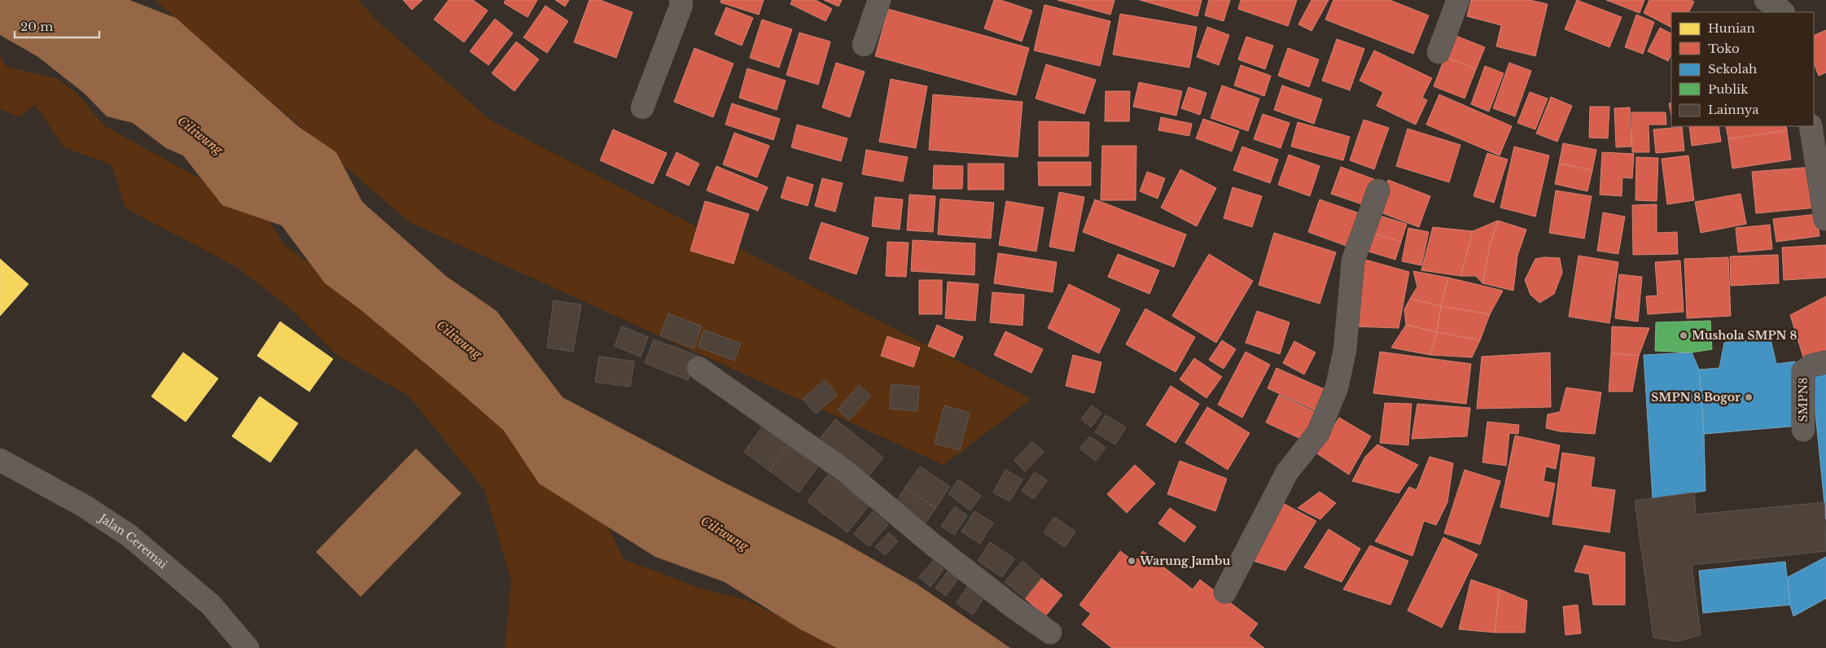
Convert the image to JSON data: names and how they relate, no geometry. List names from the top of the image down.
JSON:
{
  "streets": {
    "street": ["SMPN8", "Jalan Ceremai"]
  },
  "water": ["Ciliwung"],
  "places": ["Mushola SMPN 8", "SMPN 8 Bogor", "Warung Jambu"],
  "legend": [
    "Hunian",
    "Toko",
    "Sekolah",
    "Publik",
    "Lainnya"
  ],
  "scale_bar": "20 m"
}
